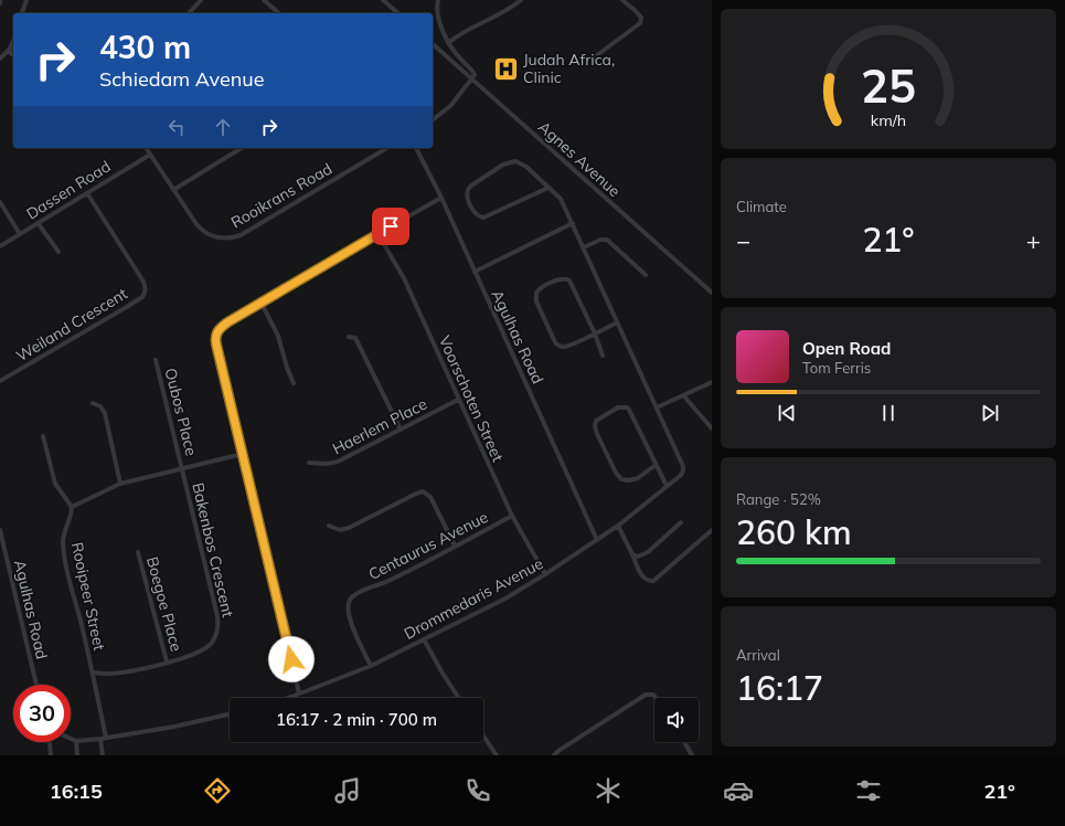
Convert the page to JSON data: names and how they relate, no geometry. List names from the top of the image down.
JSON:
{
  "streets": {
    "street": [
      "Agnes Avenue",
      "Dassen Road",
      "Rooikrans Road",
      "Weiland Crescent",
      "Agulhas Road",
      "Voorschoten Street",
      "Oubos Place",
      "Haerlem Place",
      "Centaurus Avenue",
      "Bakenbos Crescent",
      "Rooipeer Street",
      "Drommedaris Avenue",
      "Boegoe Place"
    ]
  },
  "crossings": [
    ["Dassen Road", "Rooikrans Road"],
    ["Dassen Road", "Weiland Crescent"],
    ["Agulhas Road", "Drommedaris Avenue"],
    ["Voorschoten Street", "Haerlem Place"],
    ["Voorschoten Street", "Centaurus Avenue"],
    ["Voorschoten Street", "Drommedaris Avenue"],
    ["Oubos Place", "Bakenbos Crescent"],
    ["Centaurus Avenue", "Drommedaris Avenue"],
    ["Bakenbos Crescent", "Rooipeer Street"],
    ["Bakenbos Crescent", "Boegoe Place"]
  ],
  "places": {
    "hospital": ["Judah Africa, Clinic"]
  },
  "page": {
    "turn": ["430 m", "Schiedam Avenue"],
    "tile": [
      "Climate",
      ["Range · 52%", "260 km"],
      ["Arrival", "16:17"]
    ],
    "heat": ["−", "21°", "+"],
    "song": ["Open Road", "Tom Ferris"],
    "limit": "30",
    "trip": "16:17 · 2 min · 700 m",
    "tabs": ["16:15", "21°"],
    "gauge": ["25", "km/h"]
  }
}
